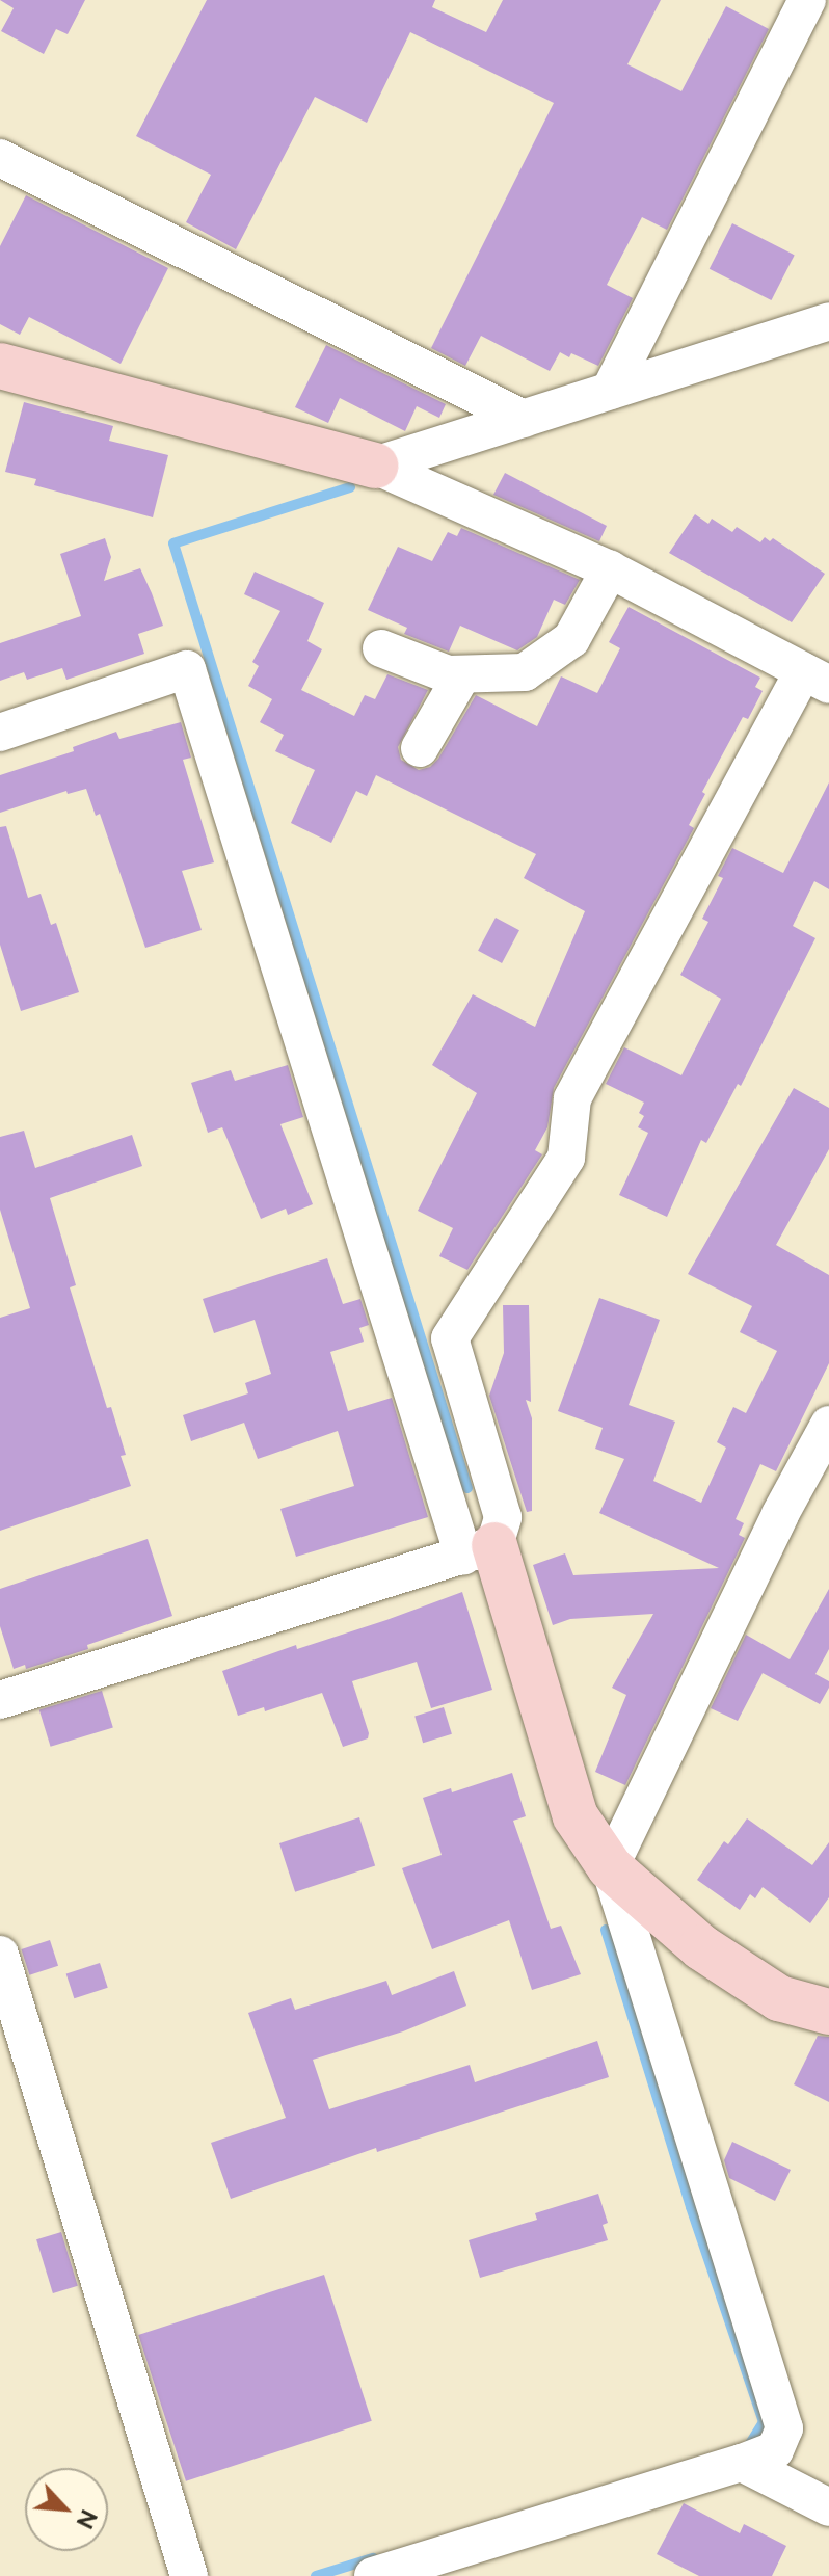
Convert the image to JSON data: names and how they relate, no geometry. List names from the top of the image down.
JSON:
{
  "north": "bottom right"
}
